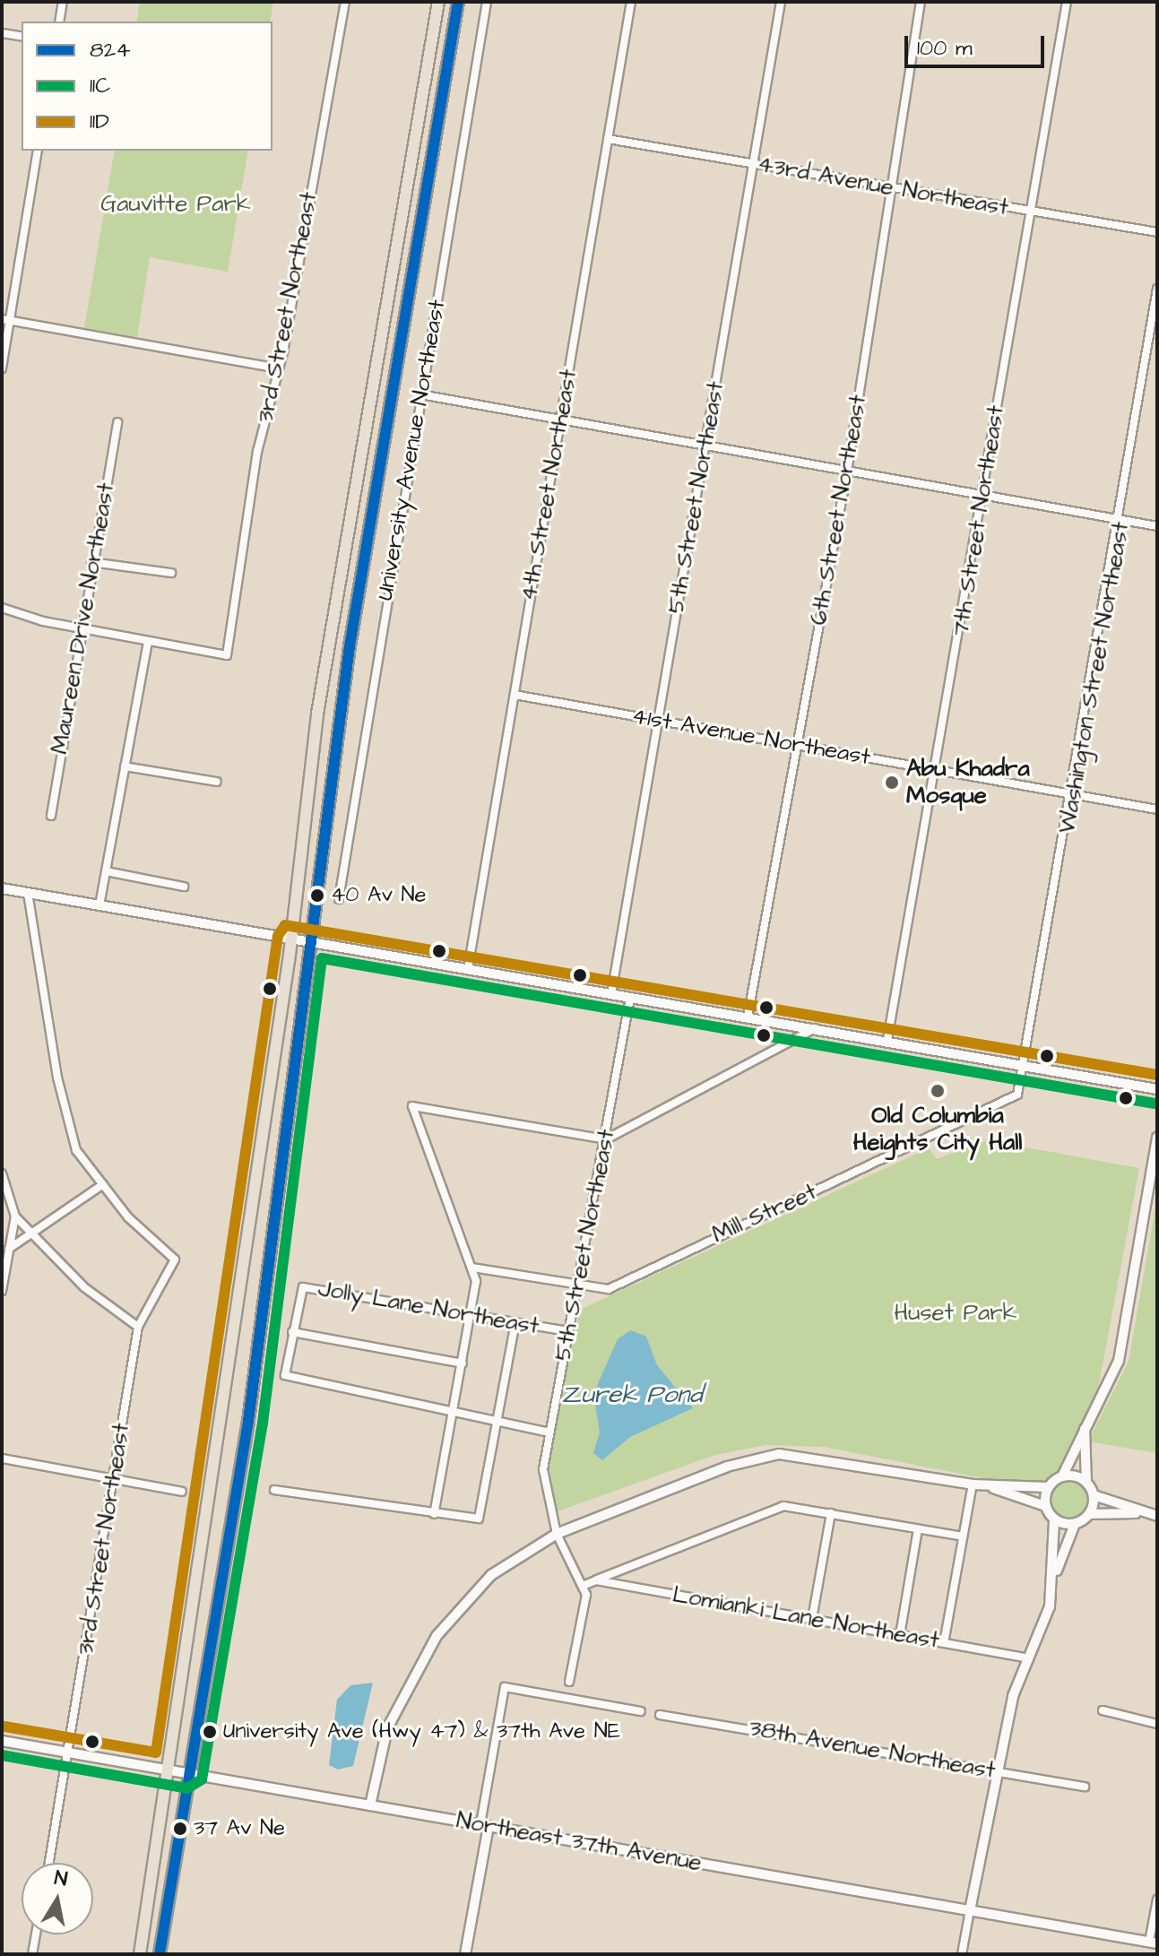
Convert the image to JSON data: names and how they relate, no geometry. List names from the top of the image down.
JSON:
{
  "streets": {
    "main road": ["University Avenue Northeast"],
    "street": [
      "43rd Avenue Northeast",
      "3rd Street Northeast",
      "4th Street Northeast",
      "5th Street Northeast",
      "6th Street Northeast",
      "7th Street Northeast",
      "Maureen Drive Northeast",
      "Washington Street Northeast",
      "41st Avenue Northeast",
      "Mill Street",
      "Jolly Lane Northeast",
      "Lomianki Lane Northeast",
      "38th Avenue Northeast",
      "Northeast 37th Avenue"
    ]
  },
  "crossings": [
    ["43rd Avenue Northeast", "4th Street Northeast"],
    ["43rd Avenue Northeast", "5th Street Northeast"],
    ["43rd Avenue Northeast", "6th Street Northeast"],
    ["43rd Avenue Northeast", "7th Street Northeast"],
    ["3rd Street Northeast", "Northeast 37th Avenue"],
    ["University Avenue Northeast", "Northeast 37th Avenue"],
    ["4th Street Northeast", "41st Avenue Northeast"],
    ["5th Street Northeast", "41st Avenue Northeast"],
    ["5th Street Northeast", "Mill Street"],
    ["5th Street Northeast", "Jolly Lane Northeast"],
    ["6th Street Northeast", "41st Avenue Northeast"],
    ["7th Street Northeast", "41st Avenue Northeast"],
    ["Washington Street Northeast", "41st Avenue Northeast"],
    ["Washington Street Northeast", "Mill Street"]
  ],
  "water": ["Zurek Pond"],
  "parks": ["Gauvitte Park", "Huset Park"],
  "places": [
    "Abu Khadra Mosque",
    "40 Av Ne",
    "Old Columbia Heights City Hall",
    "University Ave (Hwy 47) & 37th Ave NE",
    "37 Av Ne"
  ],
  "lines": ["transit line 824", "transit line 11D", "transit line 11C"],
  "legend": ["824", "11C", "11D"],
  "scale_bar": "100 m",
  "north": "top"
}
